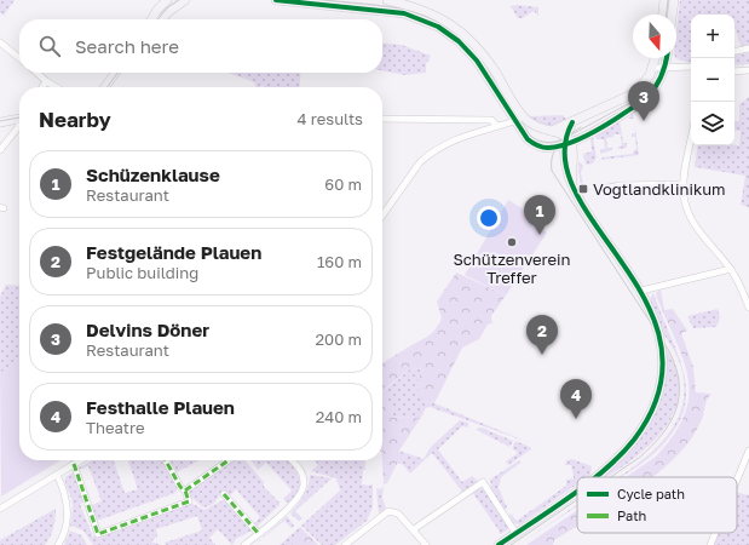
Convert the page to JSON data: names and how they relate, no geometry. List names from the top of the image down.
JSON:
{
  "places": {
    "transit": ["Vogtlandklinikum"],
    "other": ["Schützenverein Treffer"]
  },
  "legend": ["Cycle path", "Path"],
  "north": "bottom",
  "page": {
    "map_buttons": ["+", "−"],
    "search": "Search here",
    "pins": [
      "3",
      "1",
      "2",
      "4"
    ],
    "heading": ["Nearby", "4 results"],
    "list": [
      {
        "mark": "1",
        "name": "Schüzenklause",
        "note": "Restaurant",
        "value": "60 m"
      },
      {
        "mark": "2",
        "name": "Festgelände Plauen",
        "note": "Public building",
        "value": "160 m"
      },
      {
        "mark": "3",
        "name": "Delvins Döner",
        "note": "Restaurant",
        "value": "200 m"
      },
      {
        "mark": "4",
        "name": "Festhalle Plauen",
        "note": "Theatre",
        "value": "240 m"
      }
    ]
  }
}
